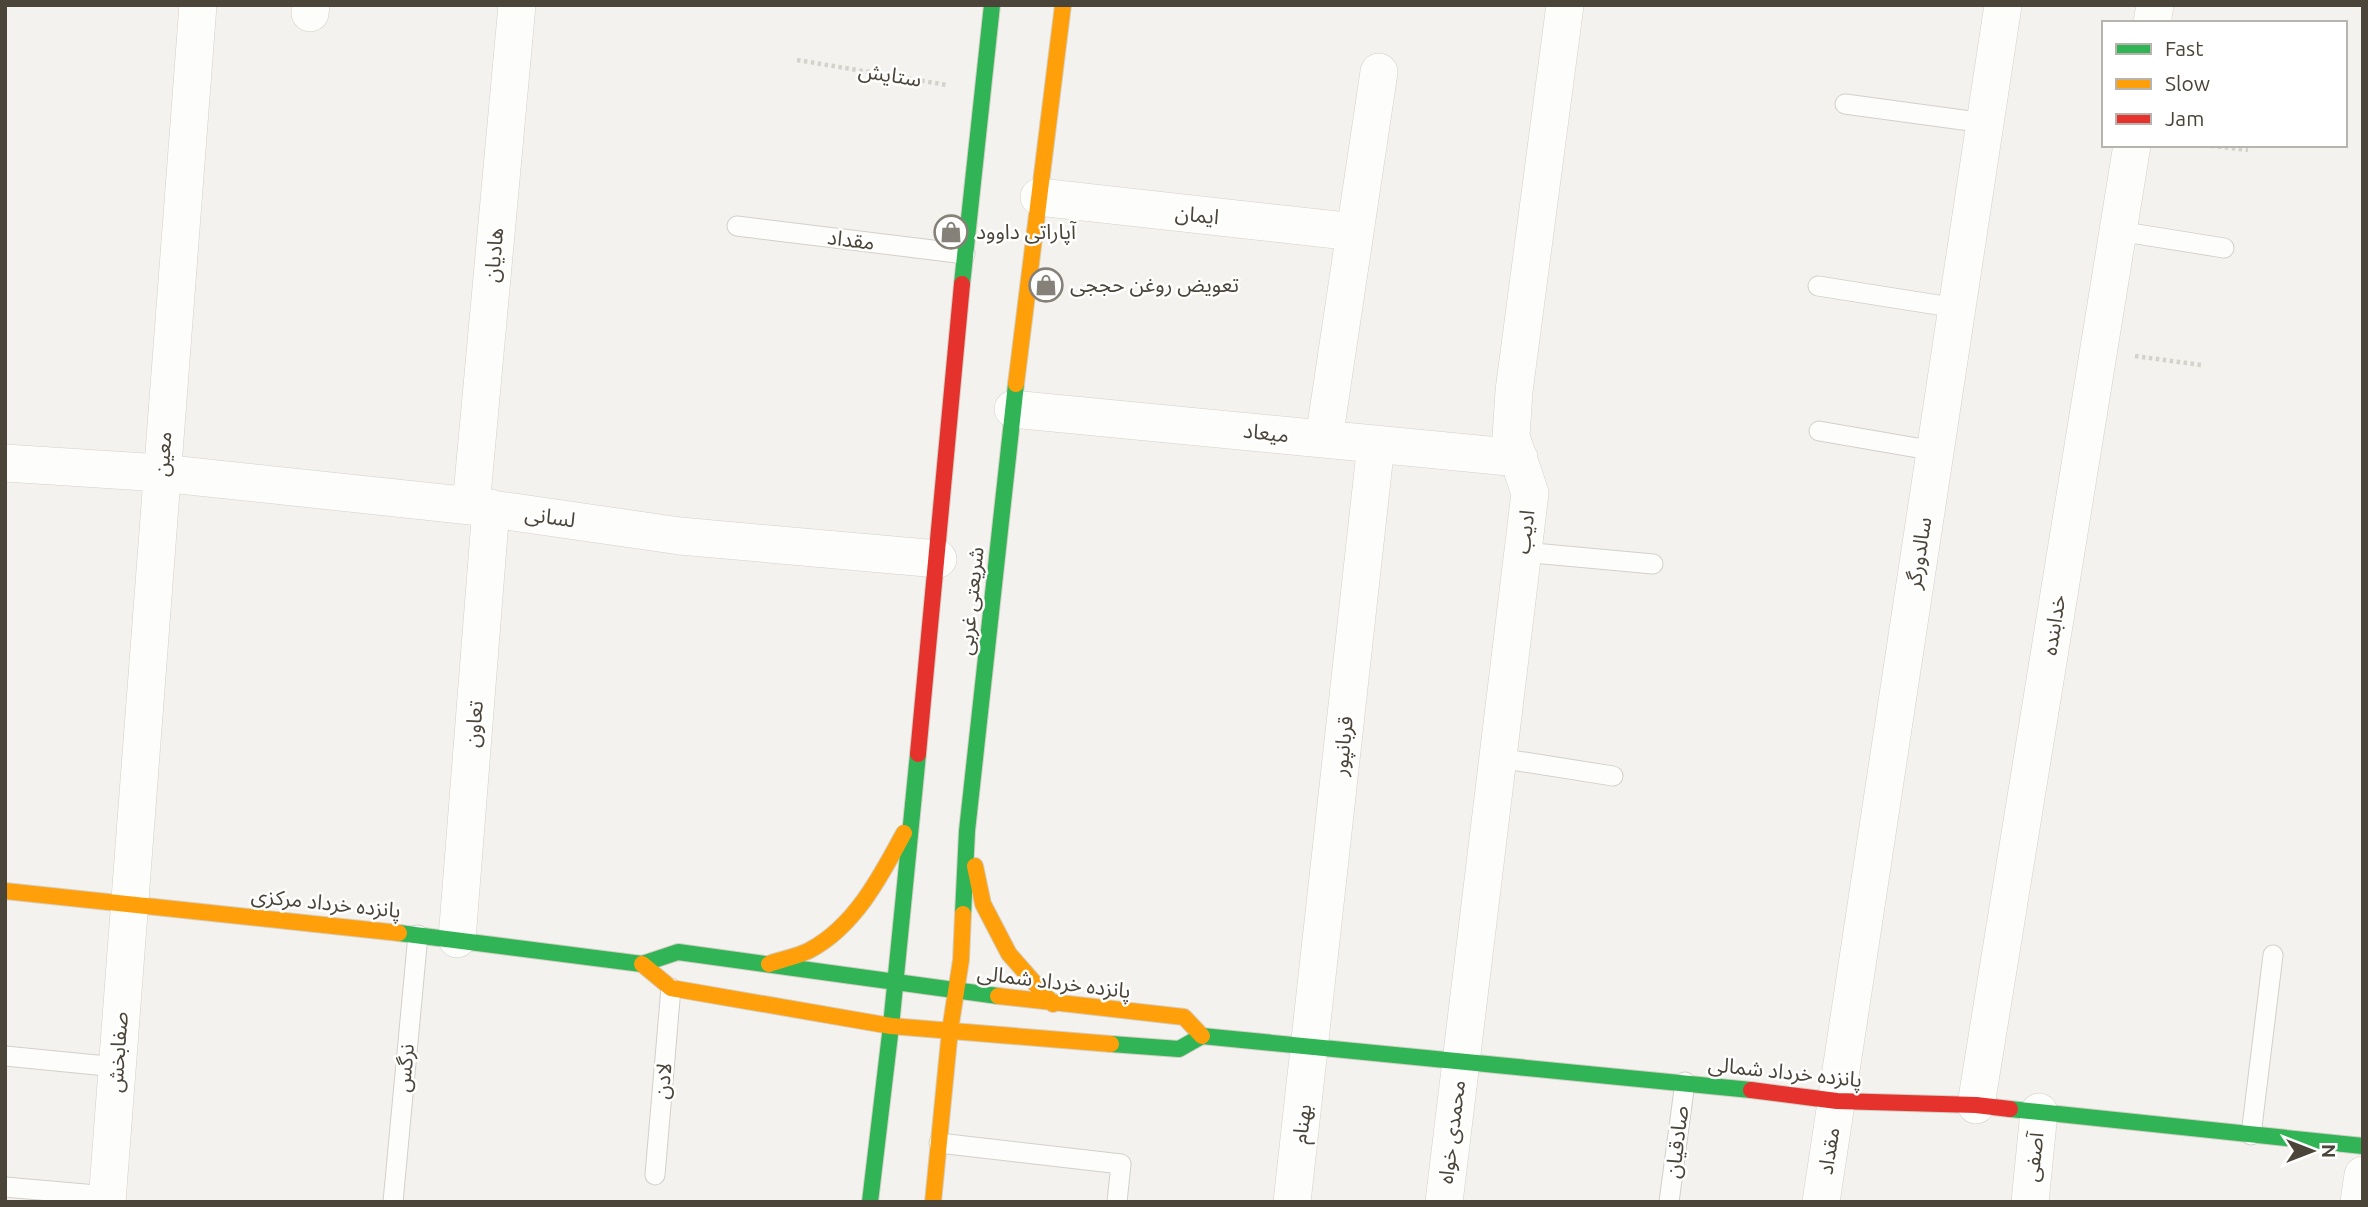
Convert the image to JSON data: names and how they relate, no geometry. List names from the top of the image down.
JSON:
{
  "streets": {
    "street": [
      "ایمان",
      "مقداد",
      "هادیان",
      "میعاد",
      "معین",
      "لسانی",
      "ادیب",
      "سالدورگر",
      "شریعتی غربی",
      "خدابنده",
      "تعاون",
      "قربانپور",
      "پانزده خرداد مرکزی",
      "پانزده خرداد شمالی",
      "صفابخش",
      "بهنام",
      "محمدی خواه",
      "آصفی"
    ],
    "lane": ["نرگس", "لادن", "صادقیان"],
    "path": ["ستایش"]
  },
  "crossings": [
    ["ستایش", "شریعتی غربی"],
    ["ایمان", "شریعتی غربی"],
    ["مقداد", "سالدورگر"],
    ["مقداد", "شریعتی غربی"],
    ["مقداد", "پانزده خرداد شمالی"],
    ["هادیان", "لسانی"],
    ["هادیان", "تعاون"],
    ["میعاد", "ادیب"],
    ["میعاد", "شریعتی غربی"],
    ["میعاد", "قربانپور"],
    ["معین", "لسانی"],
    ["معین", "پانزده خرداد مرکزی"],
    ["معین", "صفابخش"],
    ["لسانی", "شریعتی غربی"],
    ["لسانی", "تعاون"],
    ["ادیب", "پانزده خرداد شمالی"],
    ["ادیب", "محمدی خواه"],
    ["سالدورگر", "پانزده خرداد شمالی"],
    ["شریعتی غربی", "پانزده خرداد مرکزی"],
    ["شریعتی غربی", "پانزده خرداد شمالی"],
    ["خدابنده", "پانزده خرداد شمالی"],
    ["تعاون", "پانزده خرداد مرکزی"],
    ["قربانپور", "پانزده خرداد شمالی"],
    ["قربانپور", "بهنام"],
    ["پانزده خرداد مرکزی", "پانزده خرداد شمالی"],
    ["پانزده خرداد مرکزی", "صفابخش"],
    ["پانزده خرداد مرکزی", "نرگس"],
    ["پانزده خرداد شمالی", "بهنام"],
    ["پانزده خرداد شمالی", "محمدی خواه"],
    ["پانزده خرداد شمالی", "صادقیان"],
    ["پانزده خرداد شمالی", "آصفی"]
  ],
  "places": {
    "shop": ["آپاراتی داوود", "تعویض روغن حججی"]
  },
  "legend": ["Fast", "Slow", "Jam"],
  "north": "right"
}
